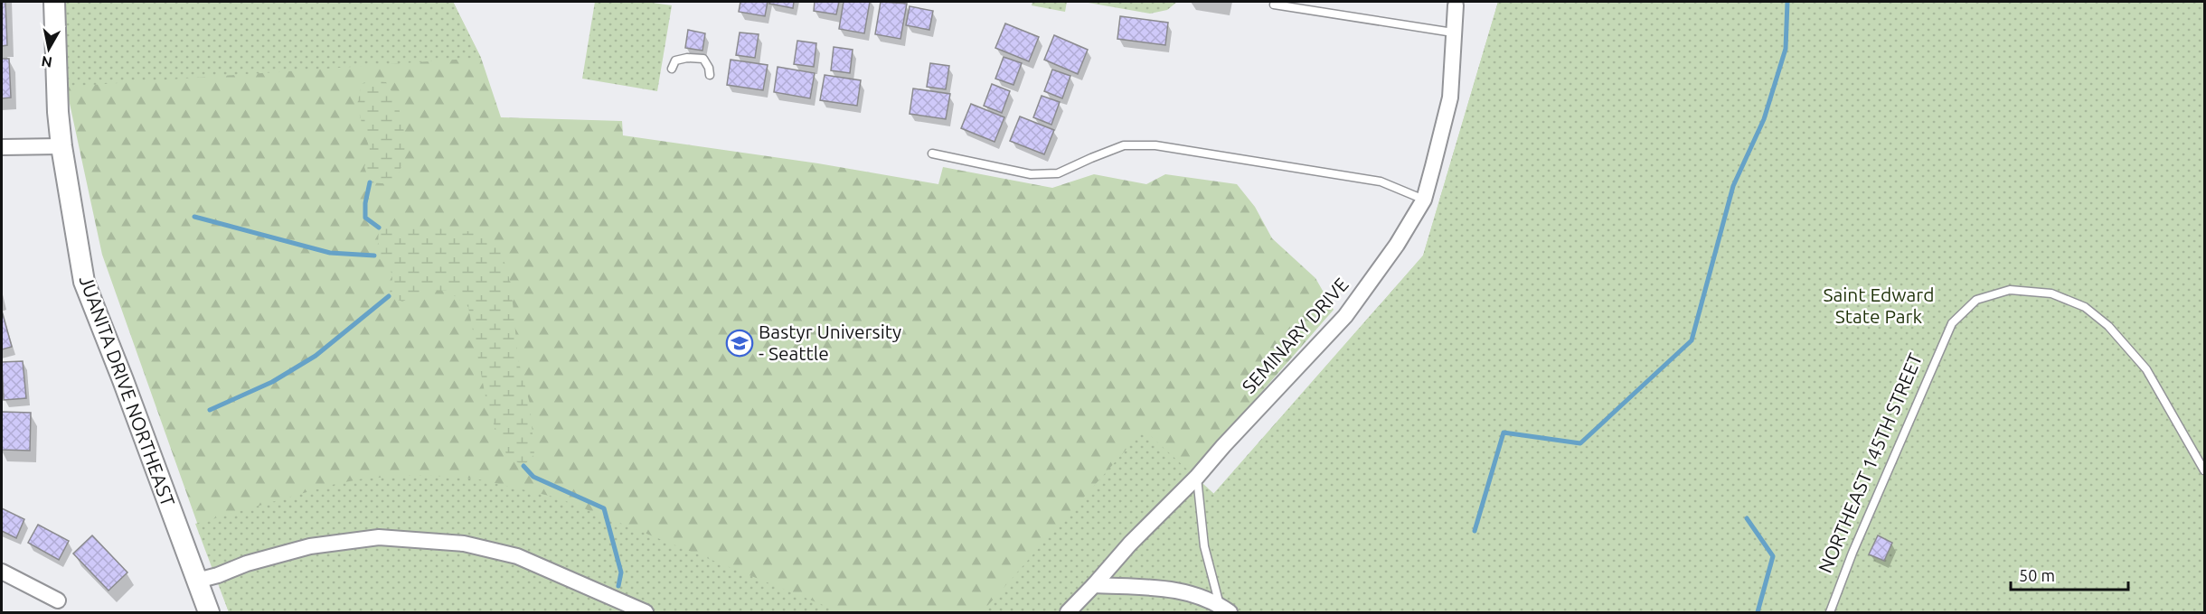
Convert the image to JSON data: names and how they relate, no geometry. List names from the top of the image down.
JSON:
{
  "streets": {
    "main road": ["JUANITA DRIVE NORTHEAST"],
    "street": ["SEMINARY DRIVE"],
    "lane": ["NORTHEAST 145TH STREET"]
  },
  "parks": ["Saint Edward State Park"],
  "places": {
    "school or university": ["Bastyr University - Seattle"]
  },
  "scale_bar": "50 m",
  "north": "bottom"
}
